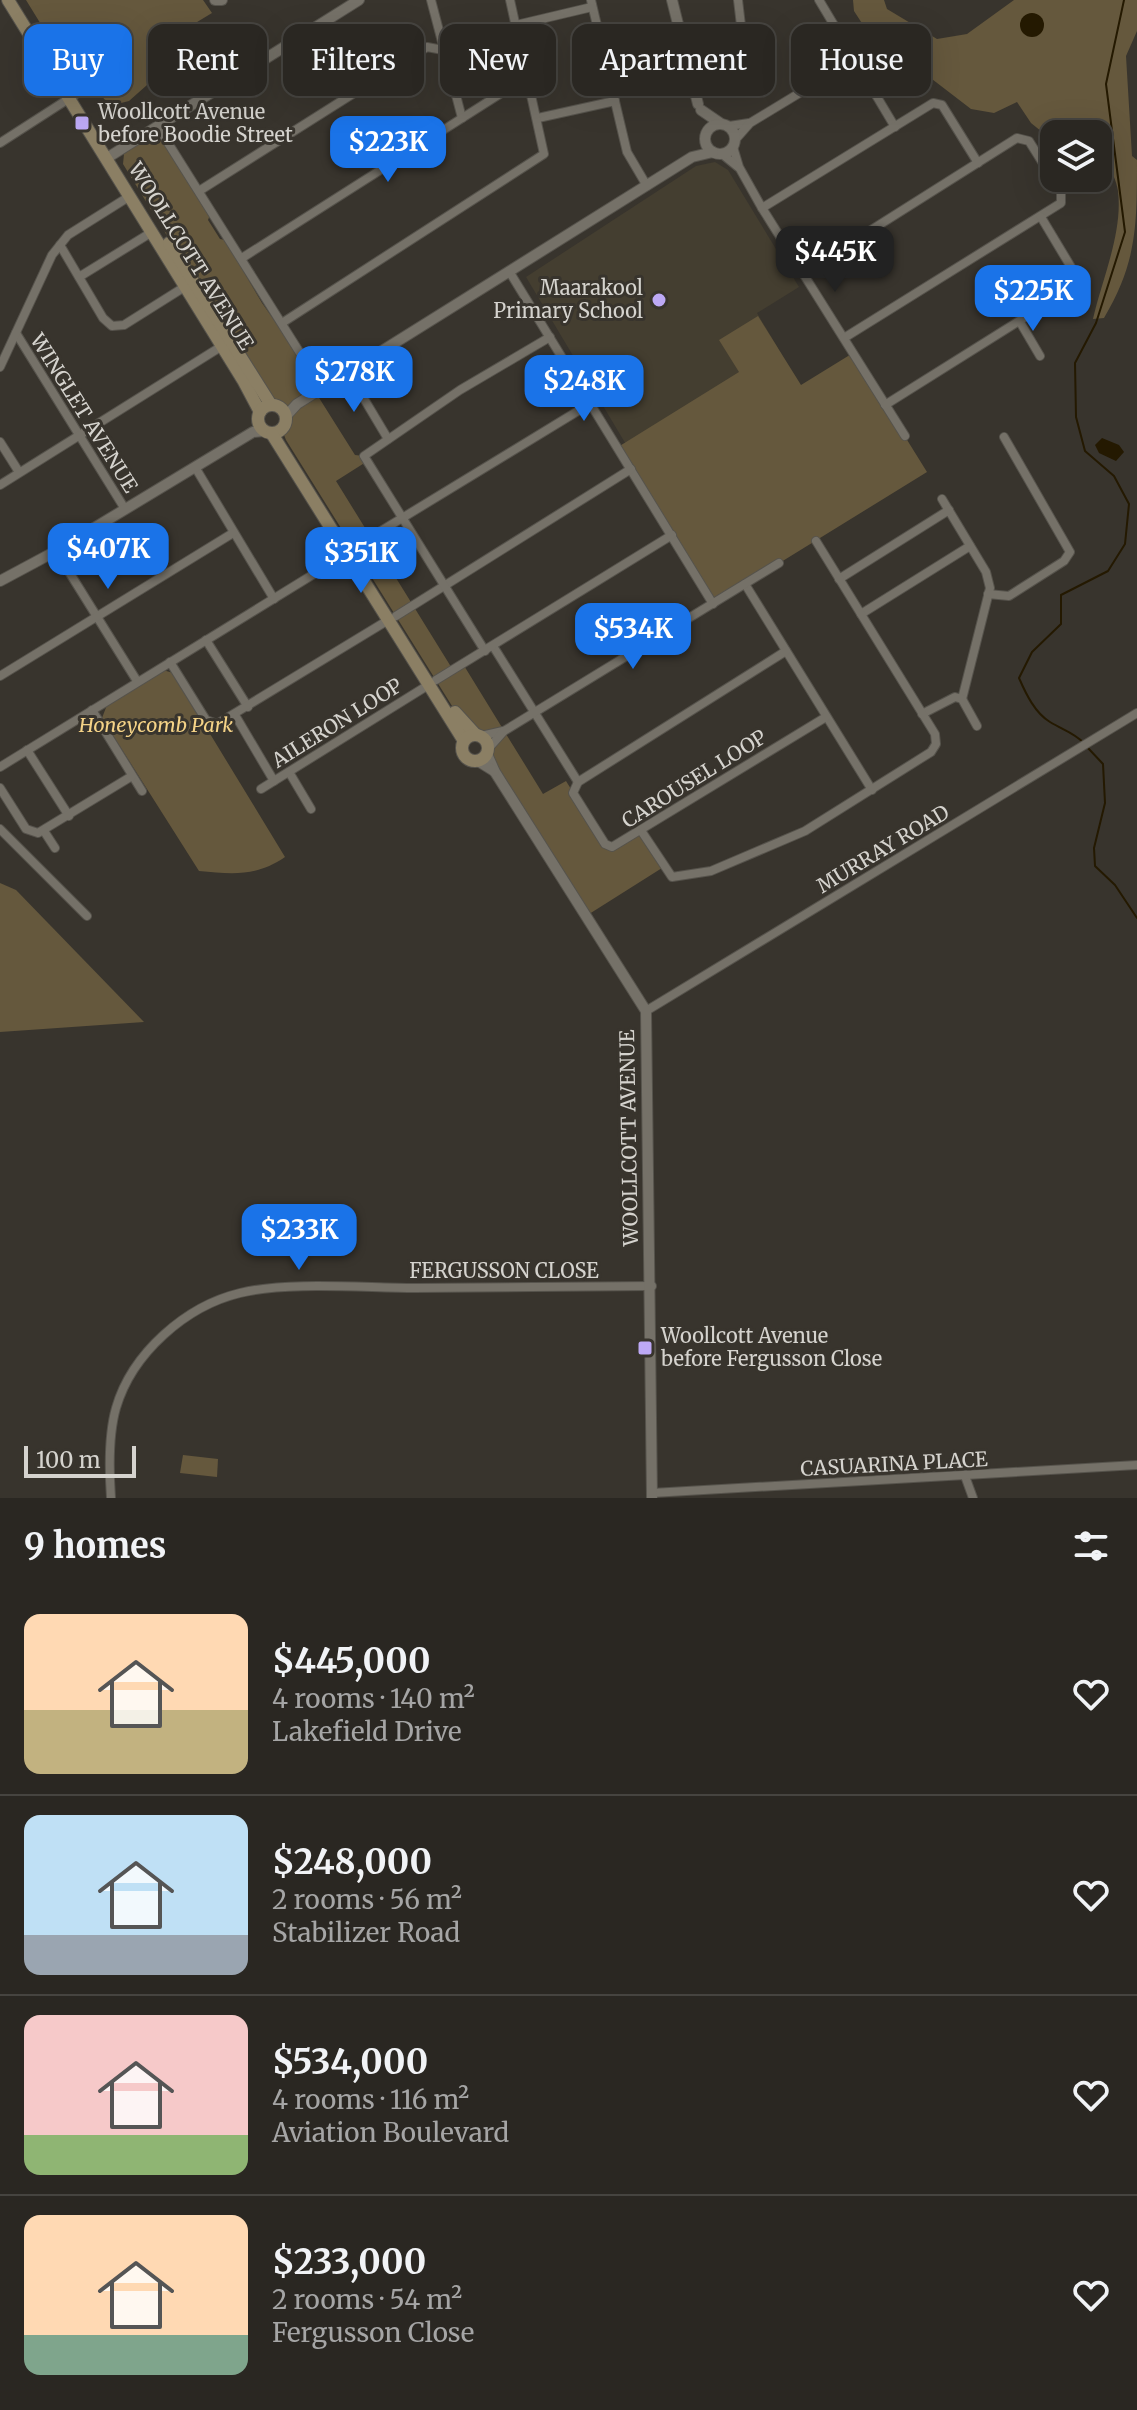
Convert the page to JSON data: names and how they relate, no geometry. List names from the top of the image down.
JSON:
{
  "streets": {
    "main road": ["WOOLLCOTT AVENUE"],
    "street": [
      "WINGLET AVENUE",
      "AILERON LOOP",
      "CAROUSEL LOOP",
      "MURRAY ROAD",
      "FERGUSSON CLOSE",
      "CASUARINA PLACE"
    ]
  },
  "crossings": [
    ["WOOLLCOTT AVENUE", "AILERON LOOP"],
    ["WOOLLCOTT AVENUE", "MURRAY ROAD"],
    ["WOOLLCOTT AVENUE", "FERGUSSON CLOSE"],
    ["WOOLLCOTT AVENUE", "CASUARINA PLACE"]
  ],
  "parks": ["Honeycomb Park"],
  "places": {
    "transit": ["Woollcott Avenue before Boodie Street", "Woollcott Avenue before Fergusson Close"],
    "other": ["Maarakool Primary School"]
  },
  "scale_bar": "100 m",
  "page": {
    "chip": [
      "Buy",
      "Rent",
      "Filters",
      "New",
      "Apartment",
      "House"
    ],
    "price": [
      "$223K",
      "$445K",
      "$225K",
      "$278K",
      "$248K",
      "$407K",
      "$351K",
      "$534K",
      "$233K"
    ],
    "scale": "100 m",
    "heading": "9 homes",
    "list": [
      {
        "name": "$445,000",
        "note": "4 rooms · 140 m² · Lakefield Drive"
      },
      {
        "name": "$248,000",
        "note": "2 rooms · 56 m² · Stabilizer Road"
      },
      {
        "name": "$534,000",
        "note": "4 rooms · 116 m² · Aviation Boulevard"
      },
      {
        "name": "$233,000",
        "note": "2 rooms · 54 m² · Fergusson Close"
      }
    ]
  }
}
